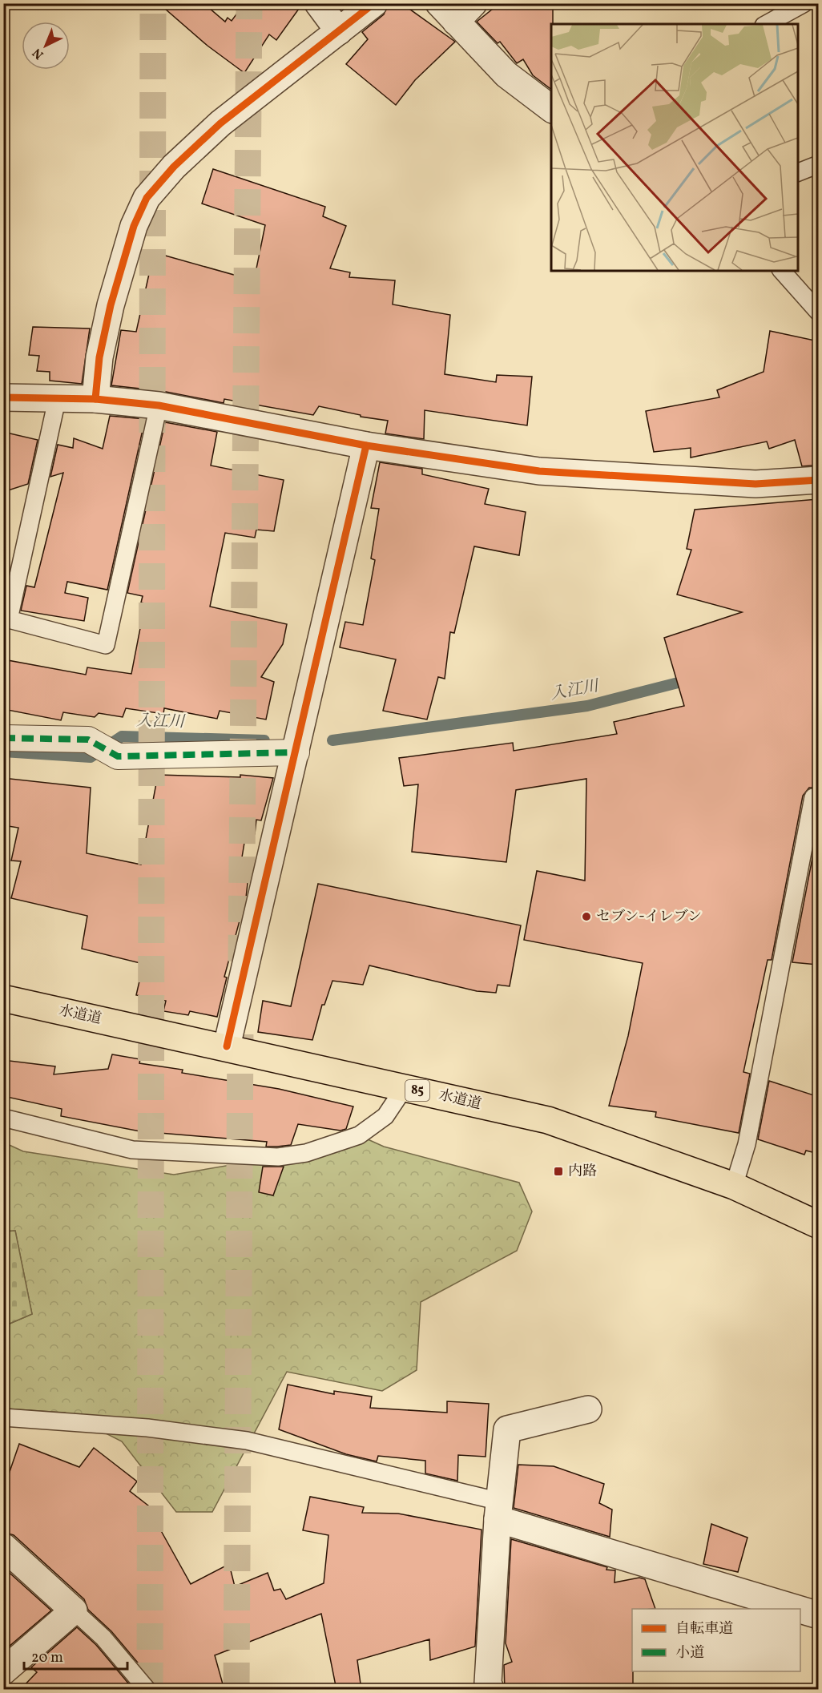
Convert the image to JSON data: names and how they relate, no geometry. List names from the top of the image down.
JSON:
{
  "streets": {
    "main road": ["水道道", "85"]
  },
  "water": ["入江川"],
  "places": {
    "other": ["セブン-イレブン"],
    "transit": ["内路"]
  },
  "legend": ["自転車道", "小道"],
  "scale_bar": "20 m",
  "north": "bottom left"
}
